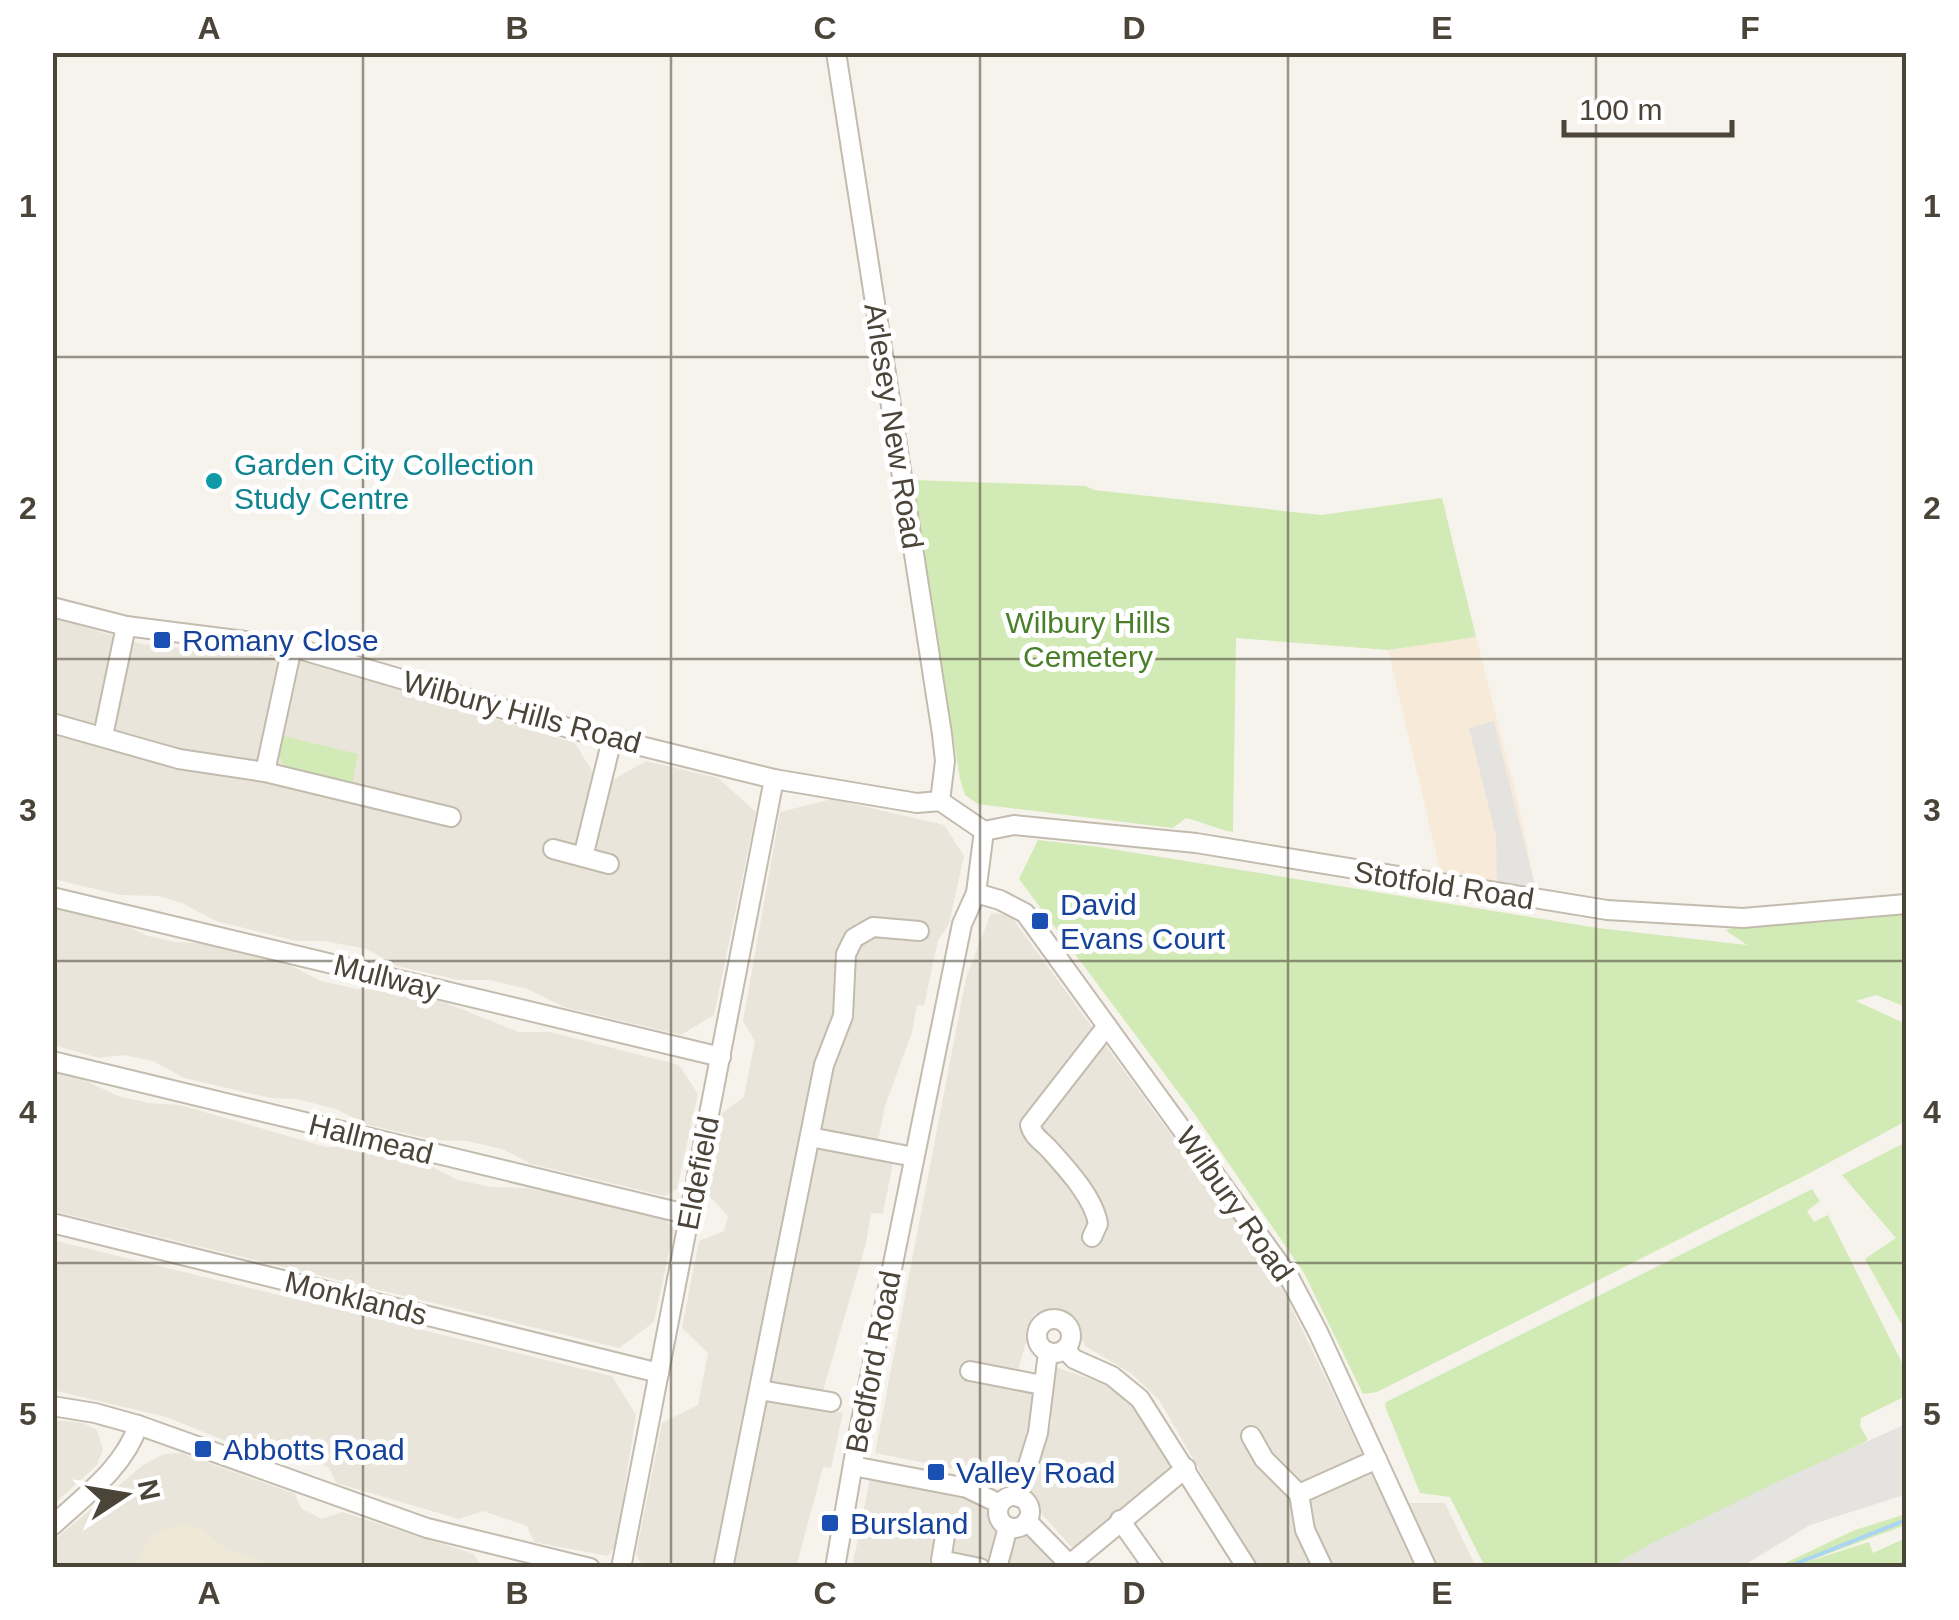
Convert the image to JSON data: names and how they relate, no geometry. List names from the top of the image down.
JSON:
{
  "streets": {
    "street": [
      "Arlesey New Road",
      "Wilbury Hills Road",
      "Stotfold Road",
      "Mullway",
      "Hallmead",
      "Eldefield",
      "Wilbury Road",
      "Monklands",
      "Bedford Road"
    ]
  },
  "crossings": [
    ["Arlesey New Road", "Wilbury Hills Road"],
    ["Wilbury Hills Road", "Eldefield"],
    ["Stotfold Road", "Bedford Road"],
    ["Mullway", "Eldefield"],
    ["Hallmead", "Eldefield"],
    ["Eldefield", "Monklands"],
    ["Wilbury Road", "Bedford Road"]
  ],
  "parks": ["Wilbury Hills Cemetery"],
  "places": {
    "other": ["Garden City Collection Study Centre"],
    "transit": [
      "Romany Close",
      "David Evans Court",
      "Abbotts Road",
      "Valley Road",
      "Bursland"
    ]
  },
  "scale_bar": "100 m",
  "north": "right",
  "grid": {
    "columns": [
      "A",
      "B",
      "C",
      "D",
      "E",
      "F"
    ],
    "rows": [
      "1",
      "2",
      "3",
      "4",
      "5"
    ]
  }
}
